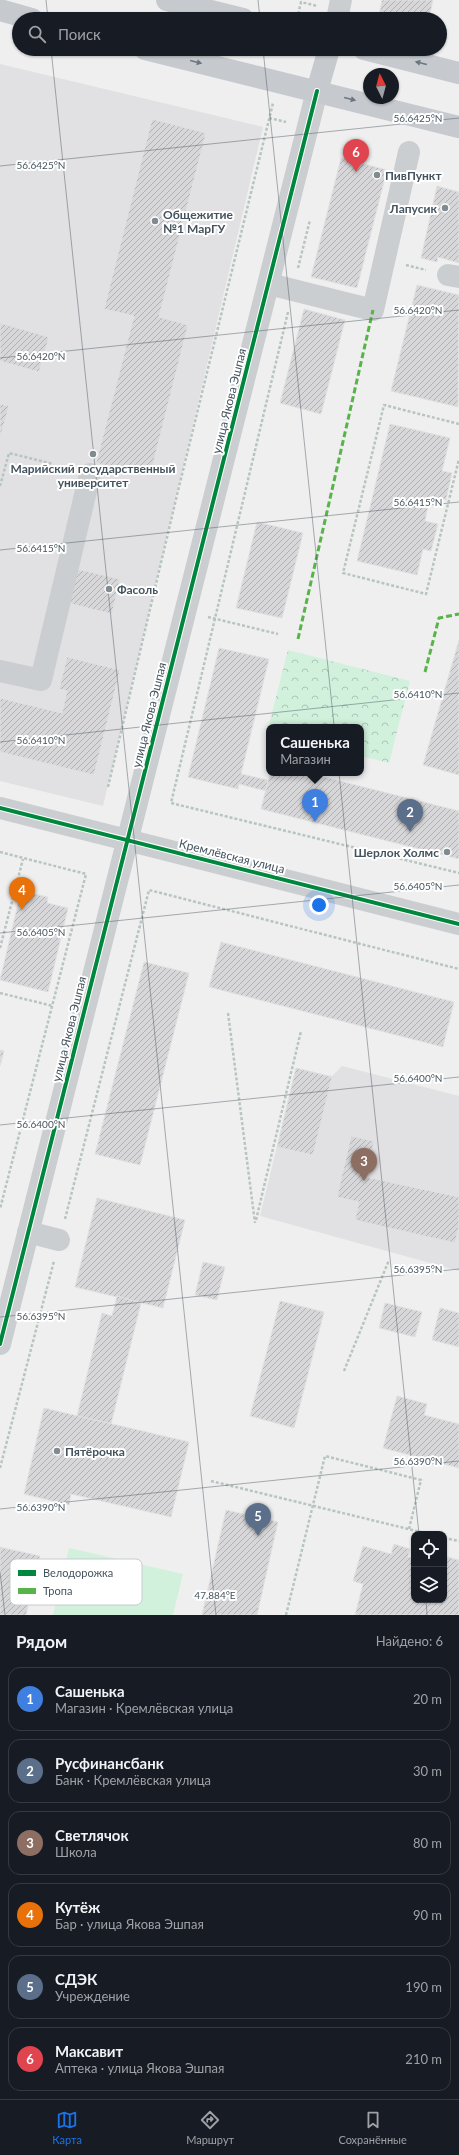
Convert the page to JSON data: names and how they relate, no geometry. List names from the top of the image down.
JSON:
{
  "streets": {
    "main road": ["улица Якова Эшпая"],
    "street": ["Кремлёвская улица"]
  },
  "crossings": [
    ["улица Якова Эшпая", "Кремлёвская улица"]
  ],
  "places": [
    "ПивПункт",
    "Лапусик",
    "Общежитие №1 МарГУ",
    "Марийский государственный университет",
    "Фасоль",
    "Шерлок Холмс",
    "Пятёрочка"
  ],
  "legend": ["Велодорожка", "Тропа"],
  "north": "top",
  "page": {
    "search": "Поиск",
    "pins": [
      "6",
      "1",
      "2",
      "4",
      "3",
      "5"
    ],
    "popup": ["Сашенька", "Магазин"],
    "heading": ["Рядом", "Найдено: 6"],
    "list": [
      {
        "mark": "1",
        "name": "Сашенька",
        "note": "Магазин · Кремлёвская улица",
        "value": "20 m"
      },
      {
        "mark": "2",
        "name": "Русфинансбанк",
        "note": "Банк · Кремлёвская улица",
        "value": "30 m"
      },
      {
        "mark": "3",
        "name": "Светлячок",
        "note": "Школа",
        "value": "80 m"
      },
      {
        "mark": "4",
        "name": "Кутёж",
        "note": "Бар · улица Якова Эшпая",
        "value": "90 m"
      },
      {
        "mark": "5",
        "name": "СДЭК",
        "note": "Учреждение",
        "value": "190 m"
      },
      {
        "mark": "6",
        "name": "Максавит",
        "note": "Аптека · улица Якова Эшпая",
        "value": "210 m"
      }
    ],
    "nav": ["Карта", "Маршрут", "Сохранённые"]
  },
  "coordinates": [
    "56.6425°N",
    "56.6420°N",
    "56.6415°N",
    "56.6410°N",
    "56.6405°N",
    "56.6400°N",
    "56.6395°N",
    "56.6390°N",
    "47.884°E"
  ]
}
